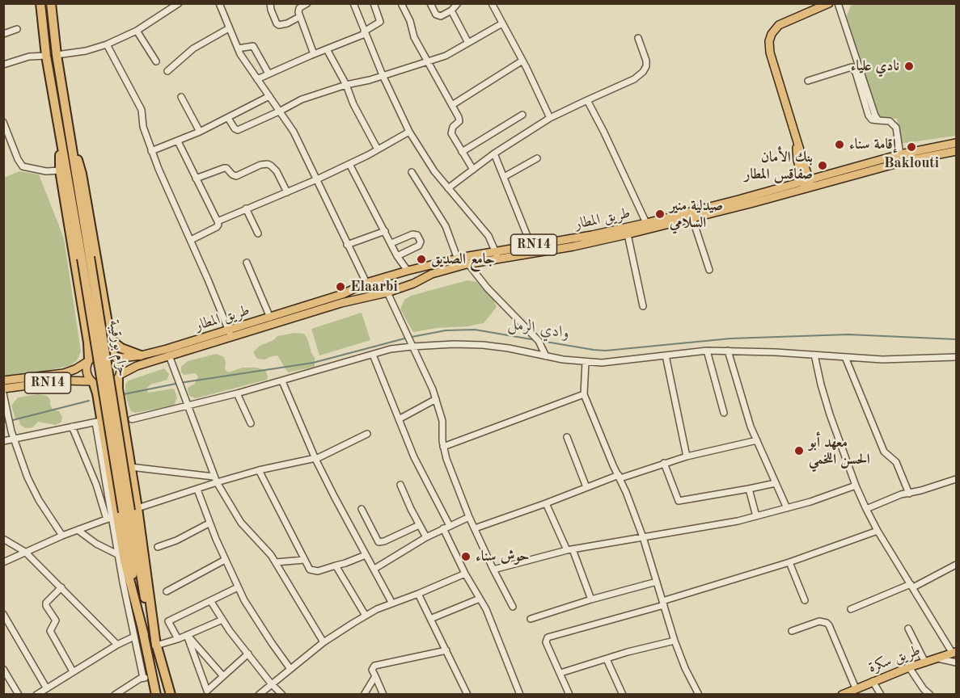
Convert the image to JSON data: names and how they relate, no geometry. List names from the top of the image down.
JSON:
{
  "streets": {
    "highway": ["حزام بورقيبة"],
    "main road": ["طريق المطار", "RN14", "طريق سكرة"]
  },
  "crossings": [
    ["طريق المطار", "RN14"]
  ],
  "water": ["وادي الرمل"],
  "places": [
    "نادي علياء",
    "إقامة سناء",
    "Baklouti",
    "بنك الأمان صفاقس المطار",
    "صيدلية منير السلامي",
    "جامع الصديق",
    "Elaarbi",
    "معهد أبو الحسن اللخمي",
    "حوش سناء"
  ]
}
